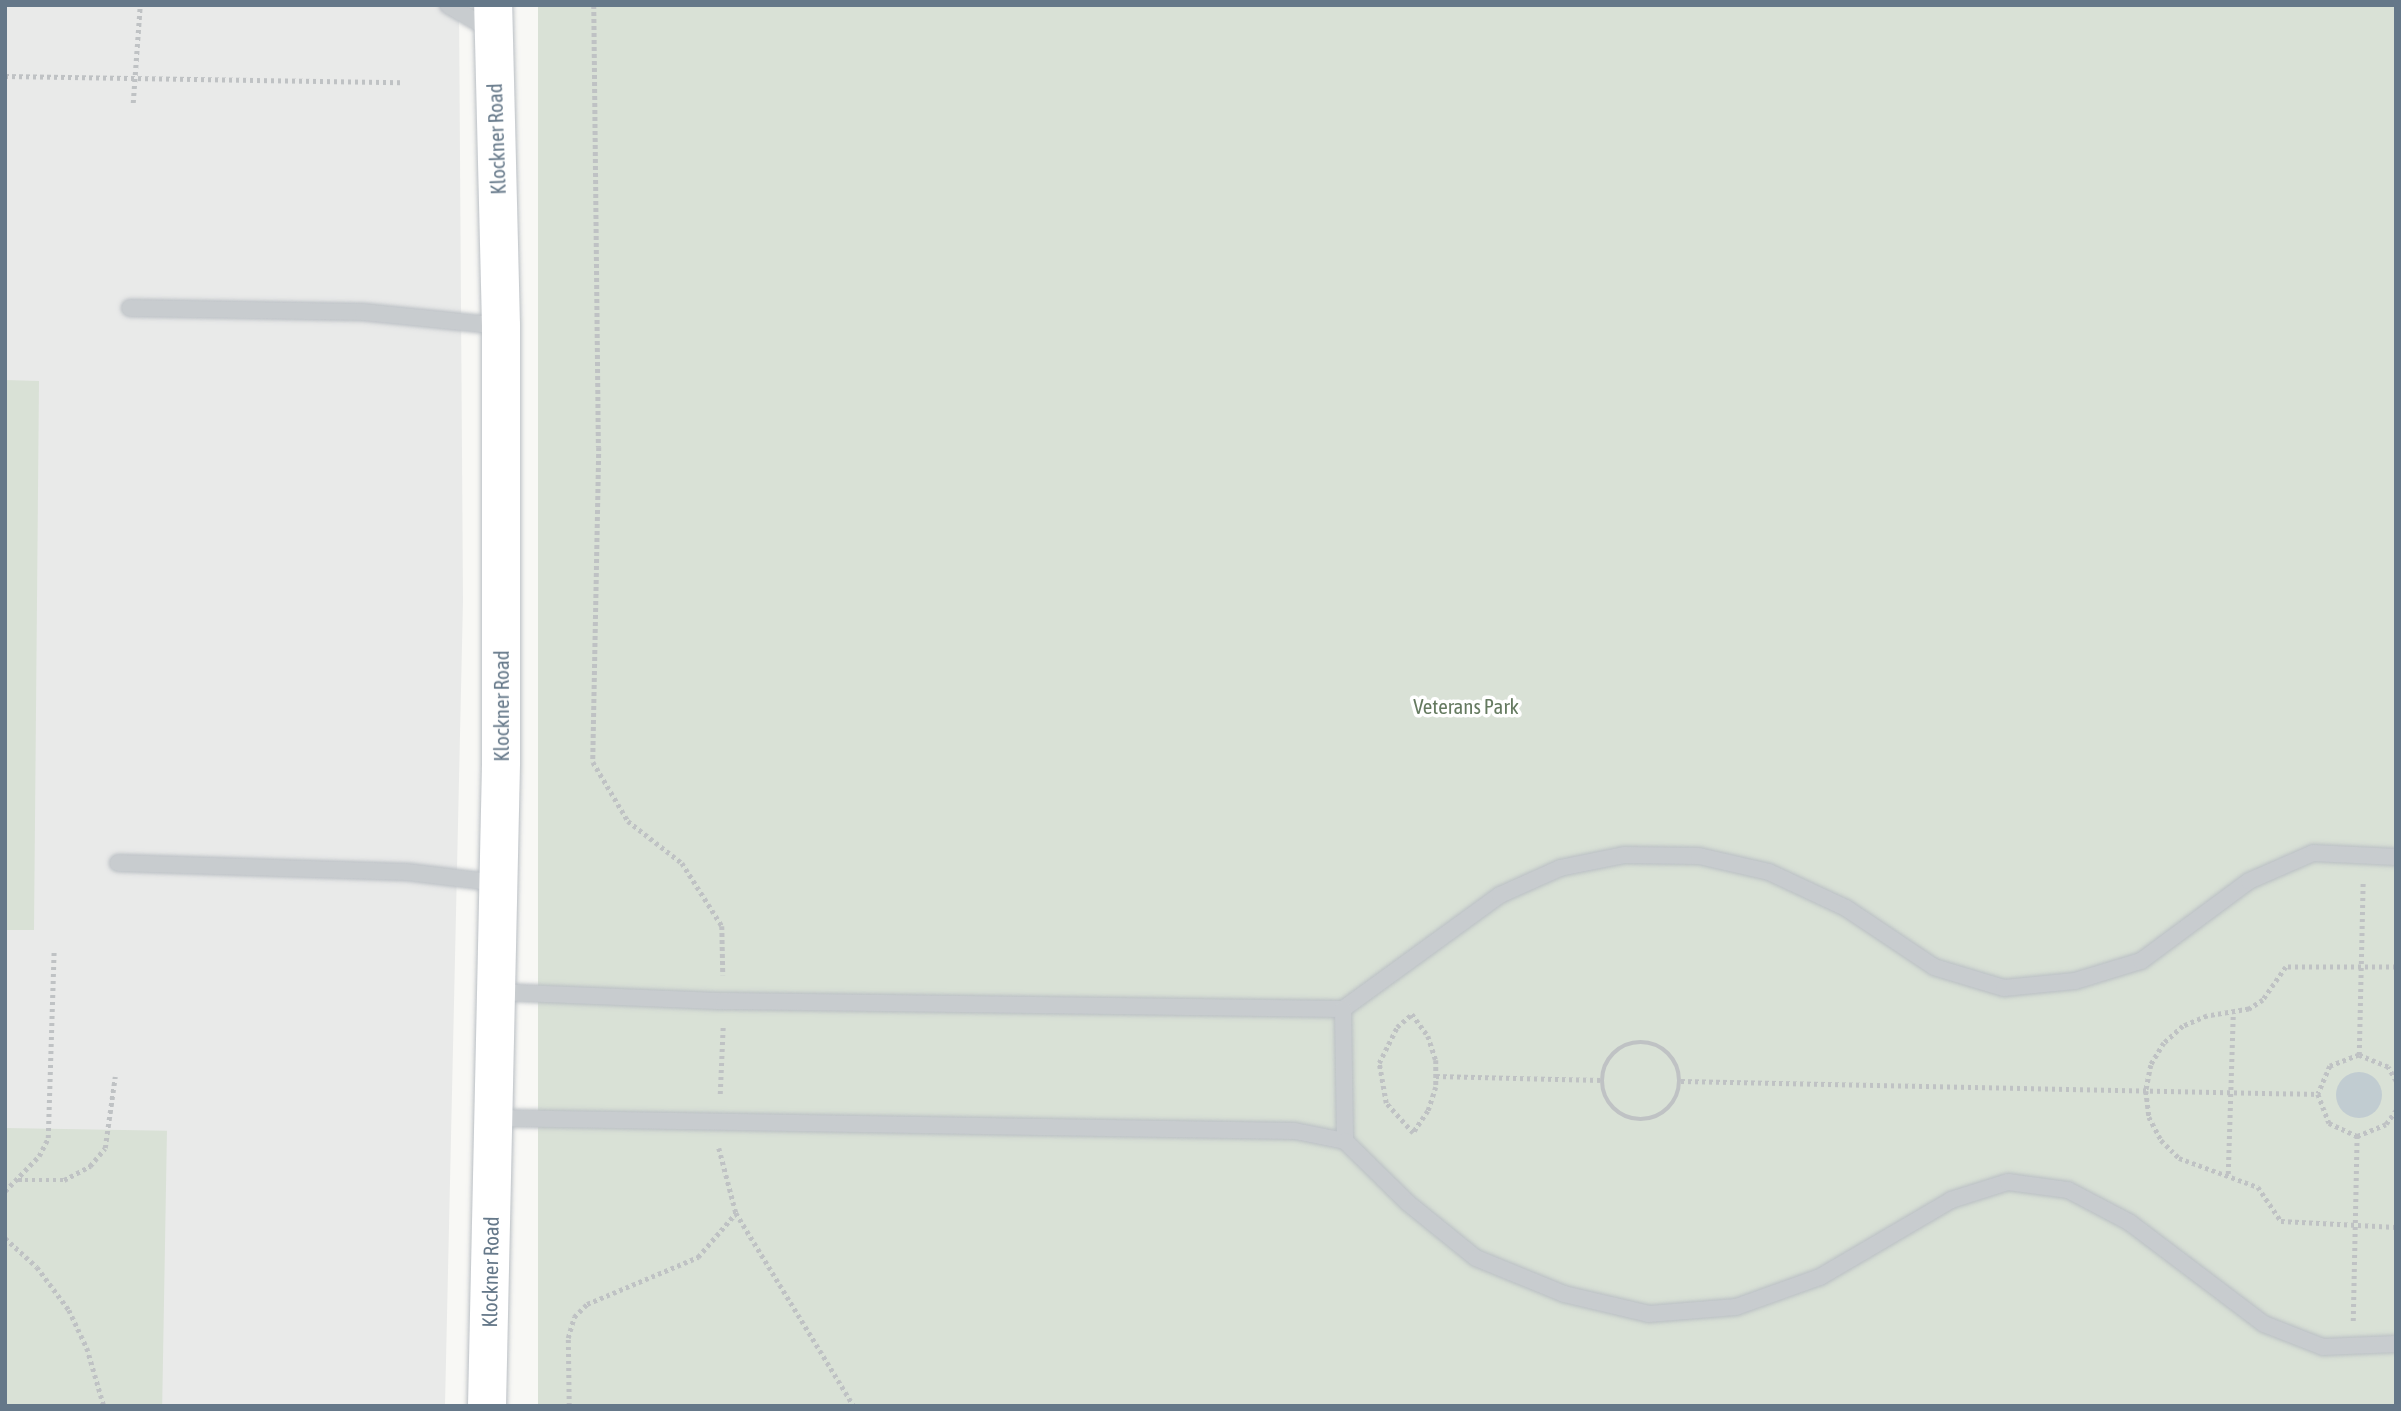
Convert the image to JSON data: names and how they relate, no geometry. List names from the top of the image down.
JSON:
{
  "streets": {
    "main road": ["Klockner Road"]
  },
  "parks": ["Veterans Park"]
}
